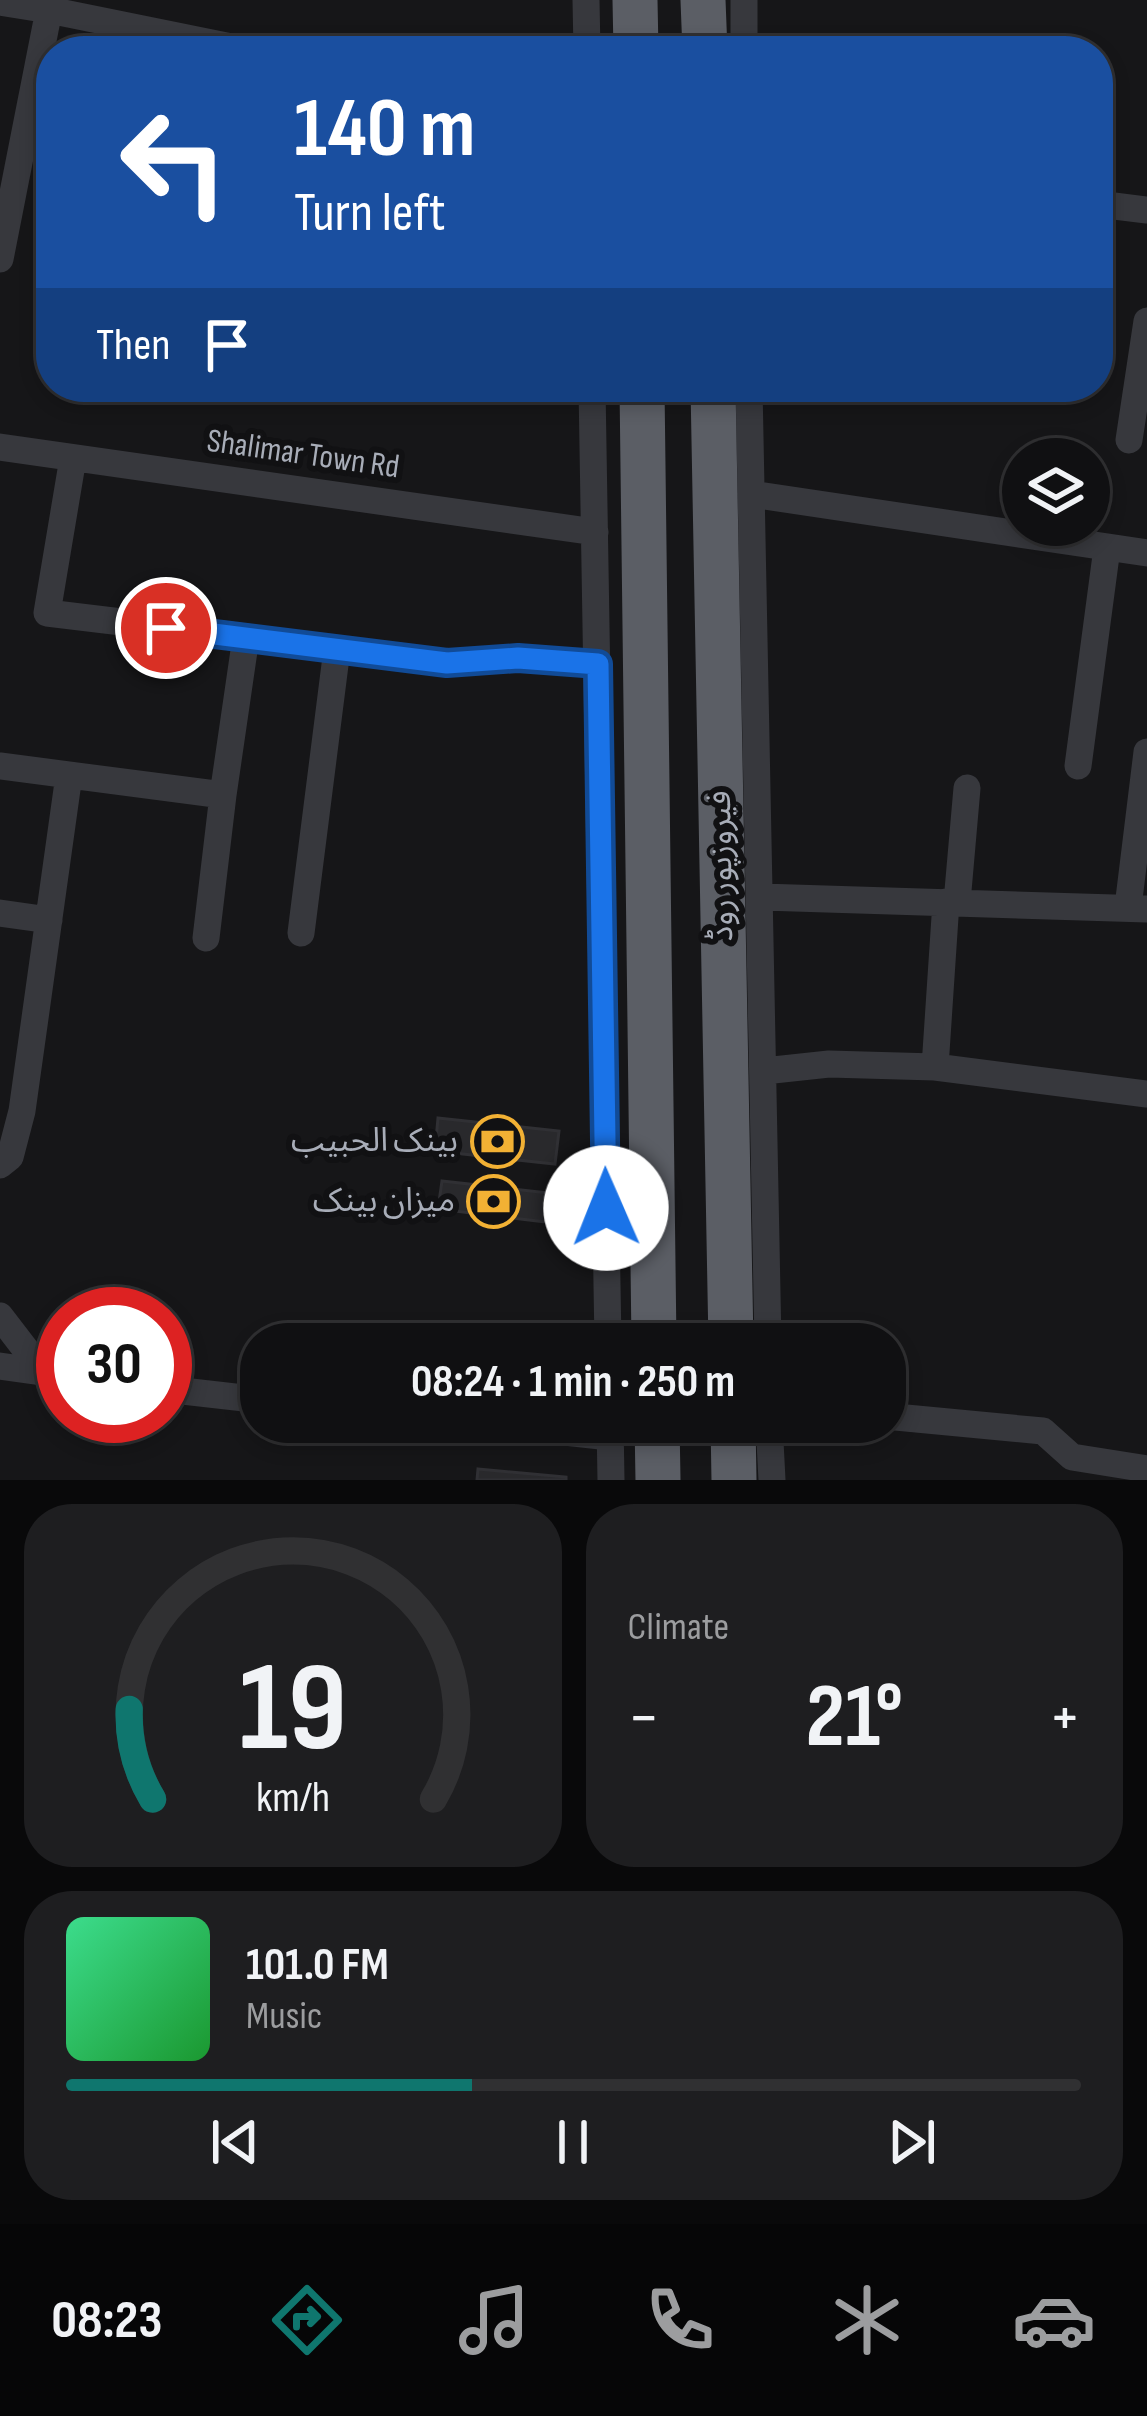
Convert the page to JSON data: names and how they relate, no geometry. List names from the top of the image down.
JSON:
{
  "streets": {
    "highway": ["فیروزپور روڈ"],
    "street": ["Shalimar Town Rd"]
  },
  "places": {
    "bank": ["بينک الحبيب", "میزان بینک"]
  },
  "page": {
    "turn": ["140 m", "Turn left"],
    "then": "Then",
    "limit": "30",
    "trip": "08:24 · 1 min · 250 m",
    "tile": "Climate",
    "heat": ["−", "21°", "+"],
    "song": ["101.0 FM", "Music"],
    "tabs": "08:23",
    "gauge": ["19", "km/h"]
  }
}
